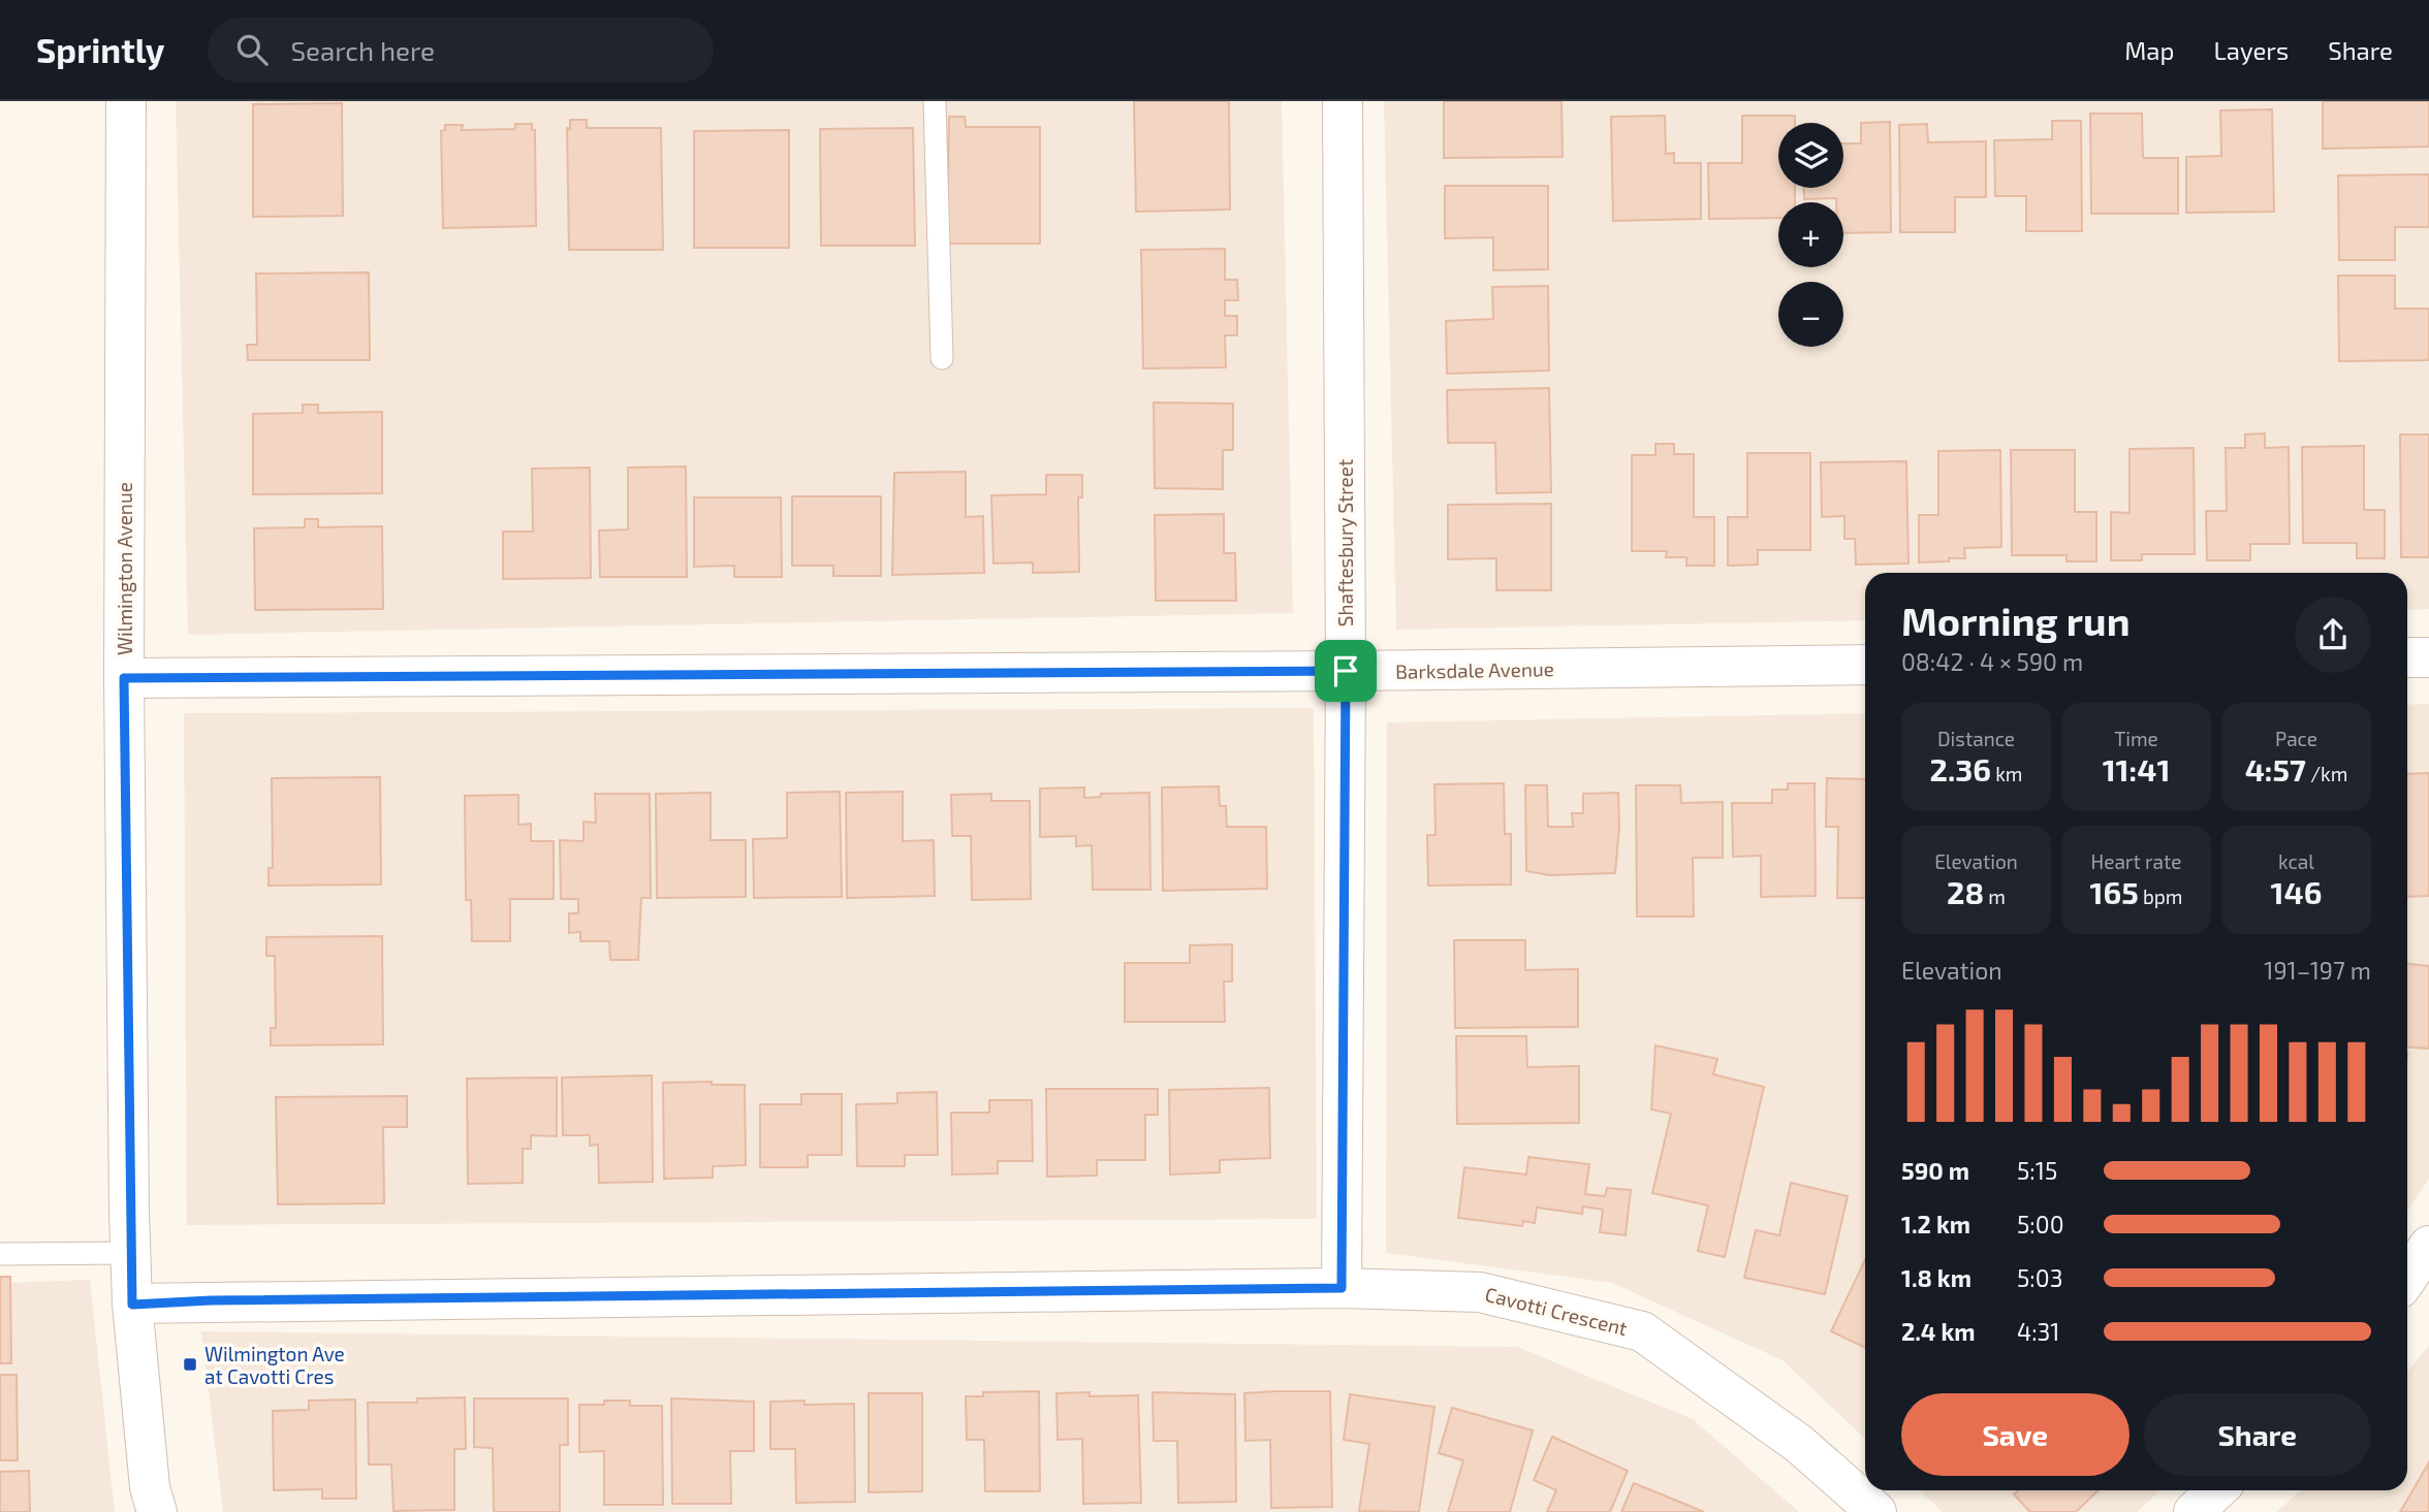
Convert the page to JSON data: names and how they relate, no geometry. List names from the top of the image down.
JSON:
{
  "streets": {
    "street": [
      "Shaftesbury Street",
      "Wilmington Avenue",
      "Barksdale Avenue",
      "Cavotti Crescent"
    ]
  },
  "crossings": [
    ["Shaftesbury Street", "Barksdale Avenue"],
    ["Shaftesbury Street", "Cavotti Crescent"],
    ["Wilmington Avenue", "Barksdale Avenue"],
    ["Wilmington Avenue", "Cavotti Crescent"]
  ],
  "places": {
    "transit": ["Wilmington Ave at Cavotti Cres"]
  },
  "page": {
    "header": "Sprintly",
    "search": "Search here",
    "nav": ["Map", "Layers", "Share"],
    "map_buttons": ["+", "−"],
    "heading": ["Morning run", "08:42 · 4 × 590 m"],
    "stats": [
      ["Distance", "2.36 km"],
      ["Time", "11:41"],
      ["Pace", "4:57 /km"],
      ["Elevation", "28 m"],
      ["Heart rate", "165 bpm"],
      ["kcal", "146"]
    ],
    "chart": ["Elevation", "191–197 m"],
    "list": [
      {
        "name": "590 m",
        "note": "5:15"
      },
      {
        "name": "1.2 km",
        "note": "5:00"
      },
      {
        "name": "1.8 km",
        "note": "5:03"
      },
      {
        "name": "2.4 km",
        "note": "4:31"
      }
    ],
    "buttons": ["Save", "Share"]
  }
}
